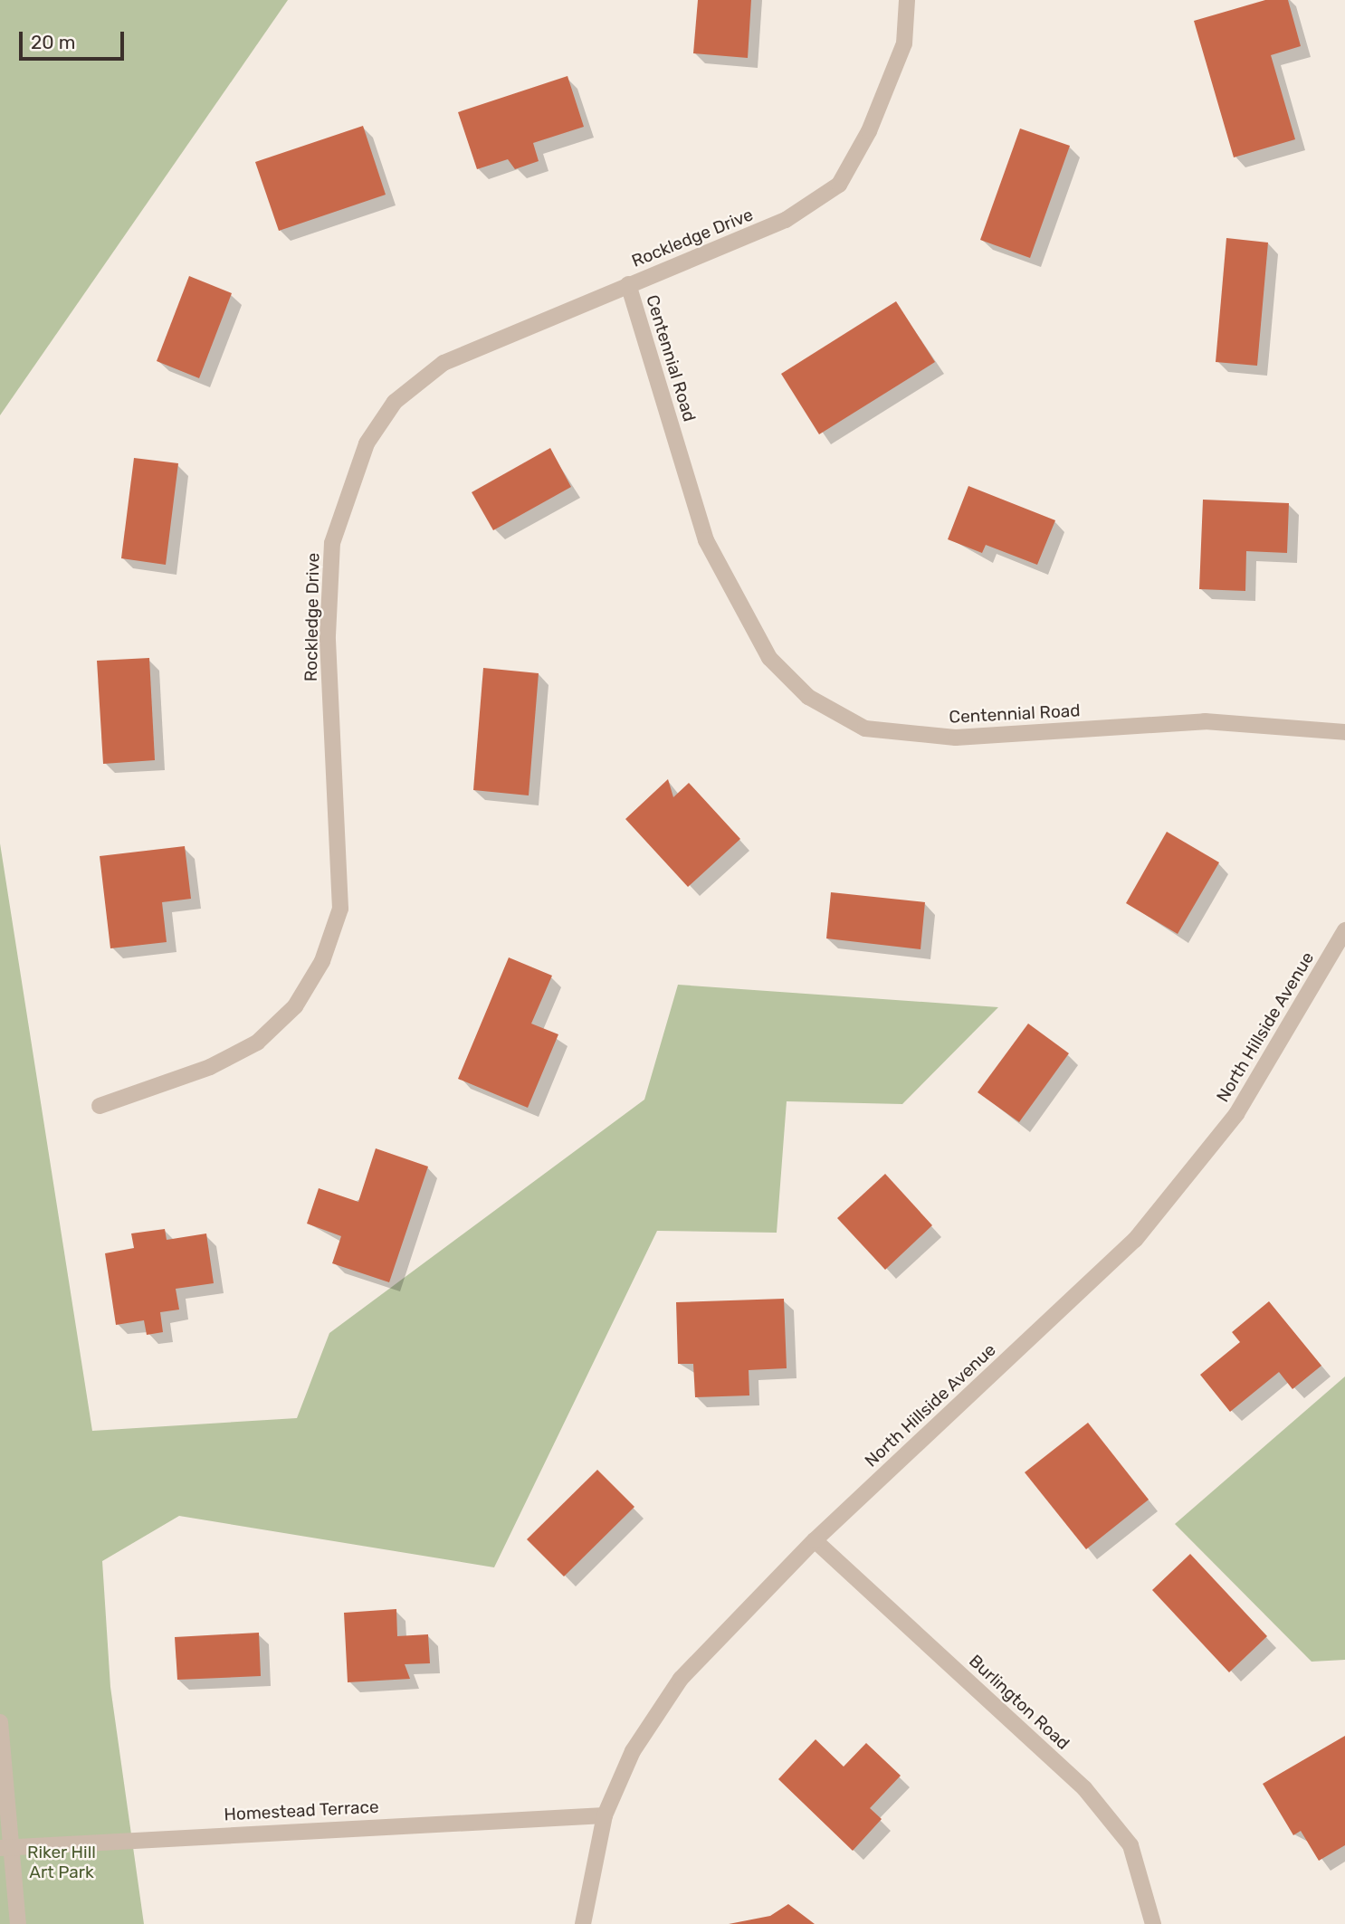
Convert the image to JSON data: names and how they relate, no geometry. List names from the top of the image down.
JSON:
{
  "streets": {
    "street": [
      "Rockledge Drive",
      "Centennial Road",
      "North Hillside Avenue",
      "Burlington Road",
      "Homestead Terrace"
    ]
  },
  "crossings": [
    ["Rockledge Drive", "Centennial Road"],
    ["North Hillside Avenue", "Burlington Road"],
    ["North Hillside Avenue", "Homestead Terrace"]
  ],
  "parks": ["Riker Hill Art Park"],
  "scale_bar": "20 m"
}
